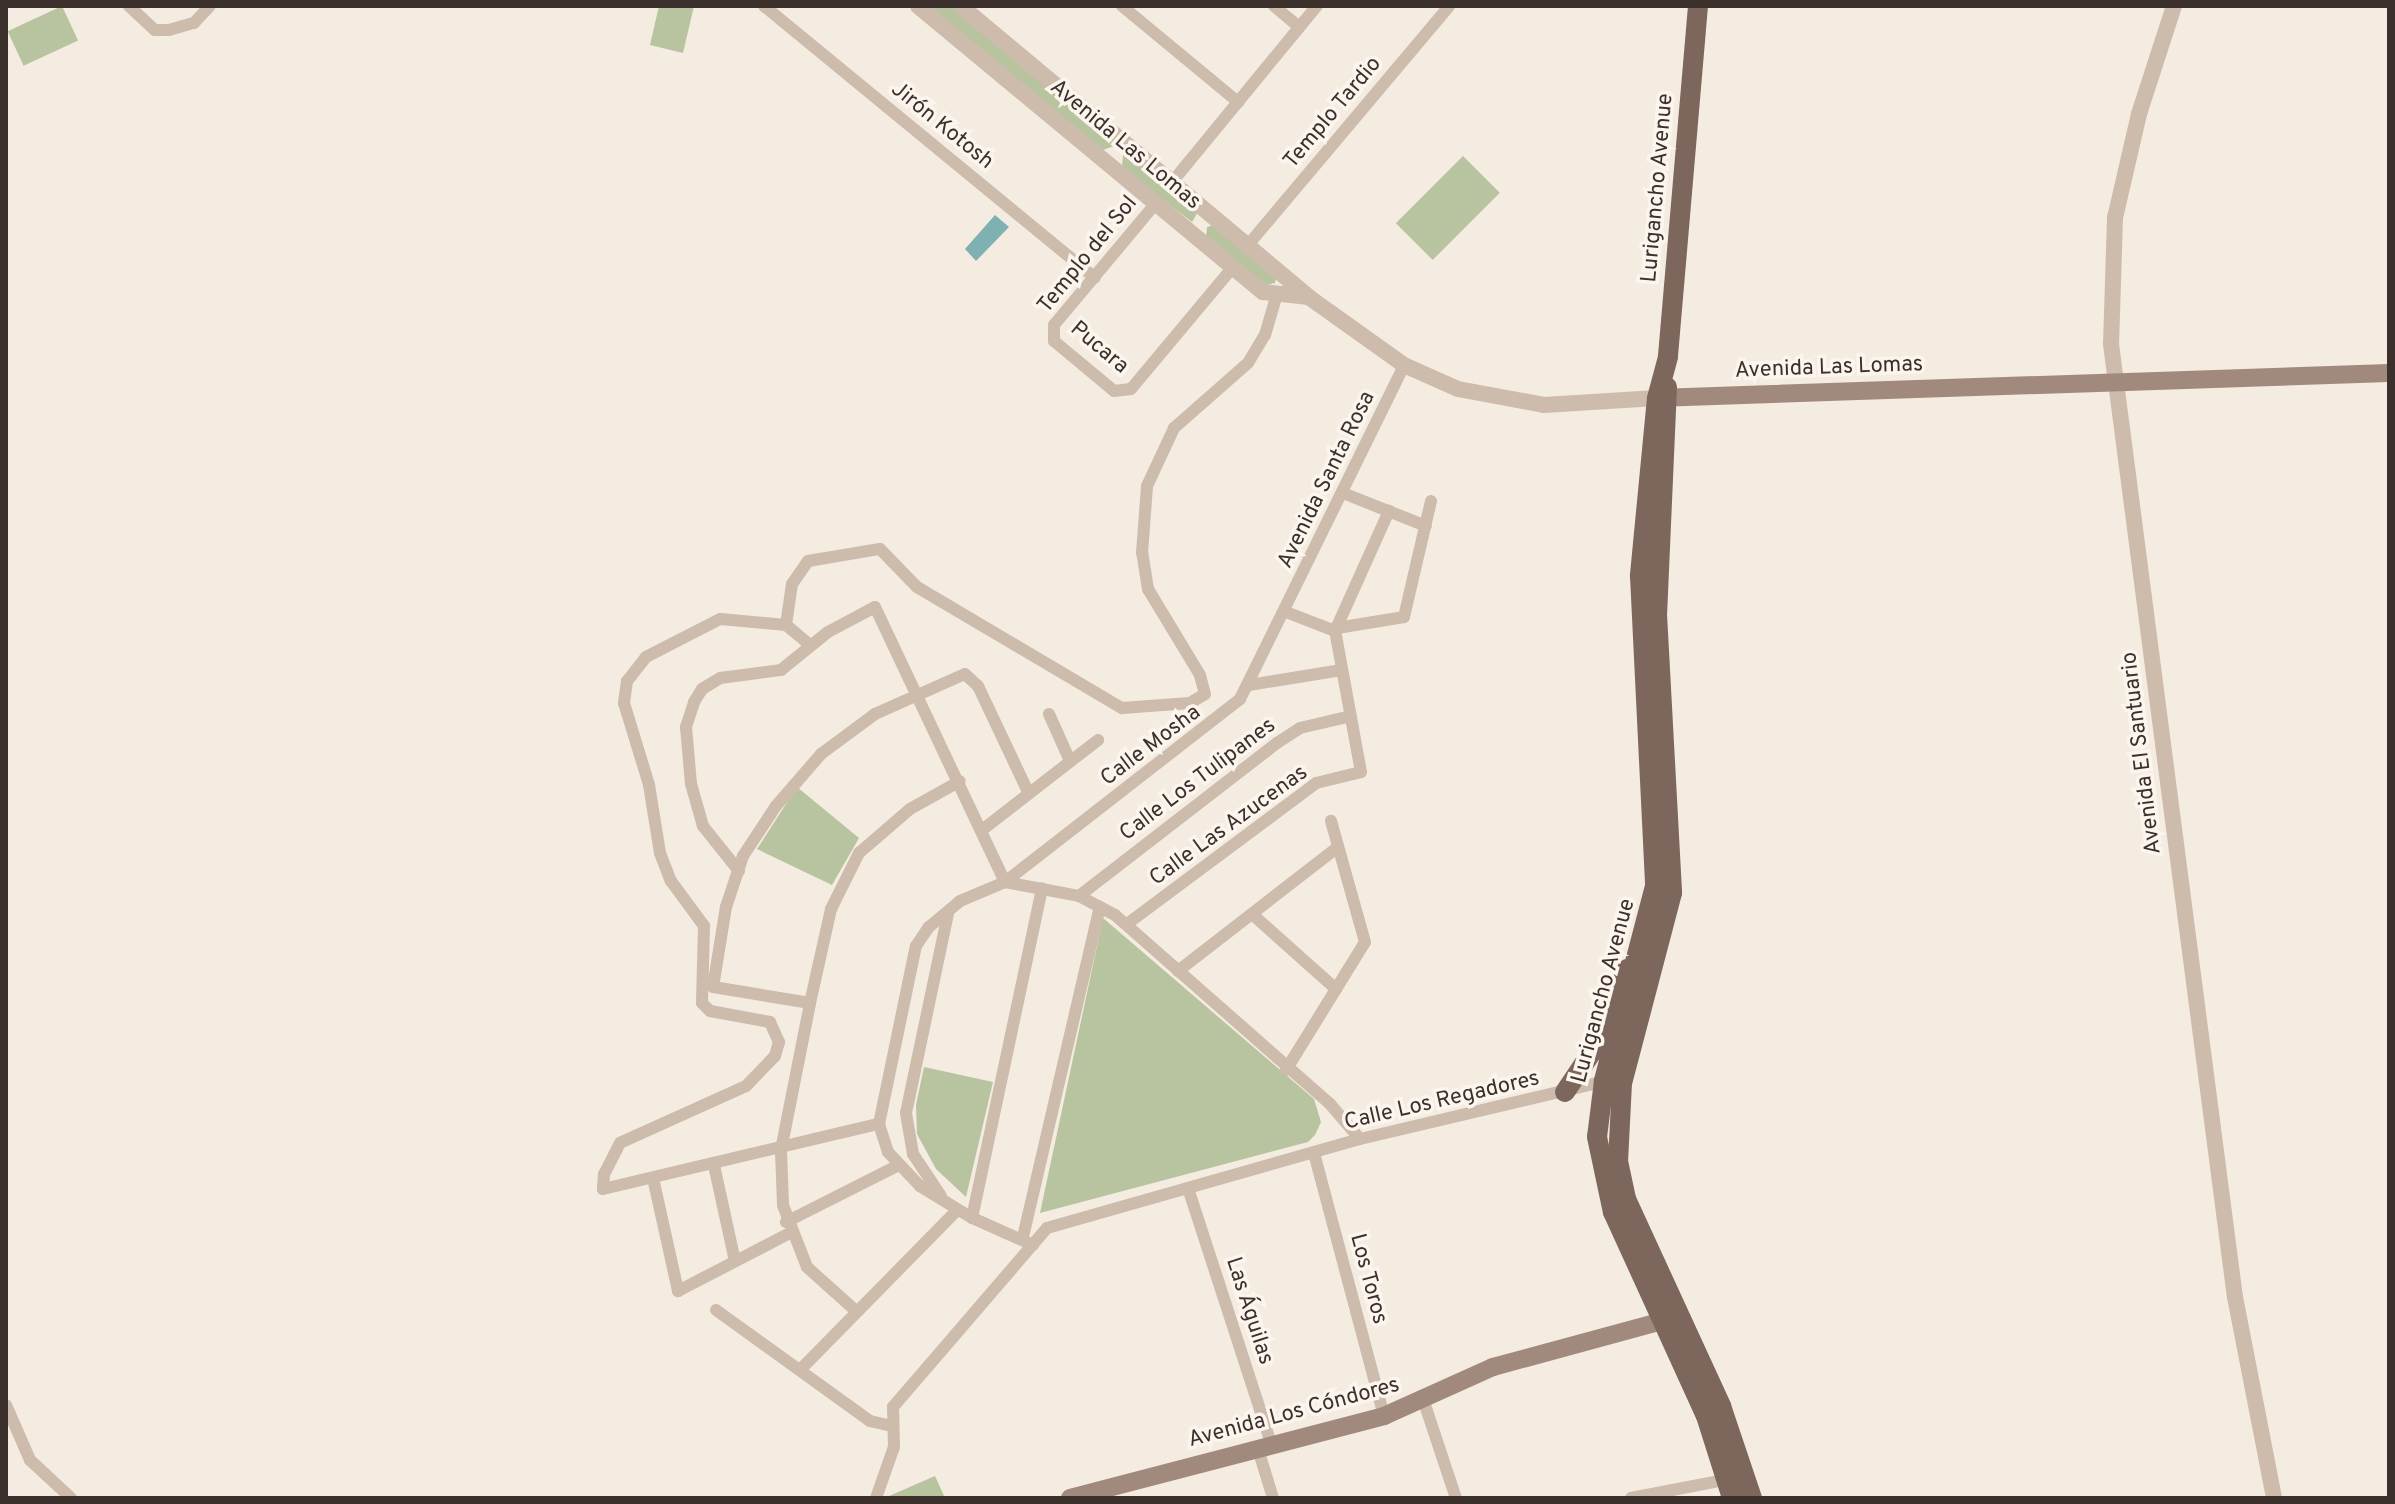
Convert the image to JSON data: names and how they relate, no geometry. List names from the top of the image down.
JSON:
{
  "streets": {
    "main road": ["Avenida Las Lomas", "Lurigancho Avenue", "Avenida Los Cóndores"],
    "street": [
      "Templo Tardio",
      "Jirón Kotosh",
      "Templo del Sol",
      "Pucara",
      "Avenida Santa Rosa",
      "Calle Mosha",
      "Avenida El Santuario",
      "Calle Los Tulipanes",
      "Calle Las Azucenas",
      "Calle Los Regadores",
      "Los Toros",
      "Las Águilas"
    ]
  },
  "crossings": [
    ["Templo Tardio", "Avenida Las Lomas"],
    ["Jirón Kotosh", "Templo del Sol"],
    ["Avenida Las Lomas", "Lurigancho Avenue"],
    ["Avenida Las Lomas", "Templo del Sol"],
    ["Avenida Las Lomas", "Pucara"],
    ["Avenida Las Lomas", "Avenida Santa Rosa"],
    ["Avenida Las Lomas", "Avenida El Santuario"],
    ["Lurigancho Avenue", "Calle Los Regadores"],
    ["Lurigancho Avenue", "Avenida Los Cóndores"],
    ["Templo del Sol", "Pucara"],
    ["Avenida Santa Rosa", "Calle Mosha"],
    ["Calle Los Tulipanes", "Calle Las Azucenas"],
    ["Calle Los Regadores", "Los Toros"],
    ["Calle Los Regadores", "Las Águilas"],
    ["Los Toros", "Avenida Los Cóndores"],
    ["Las Águilas", "Avenida Los Cóndores"]
  ]
}
